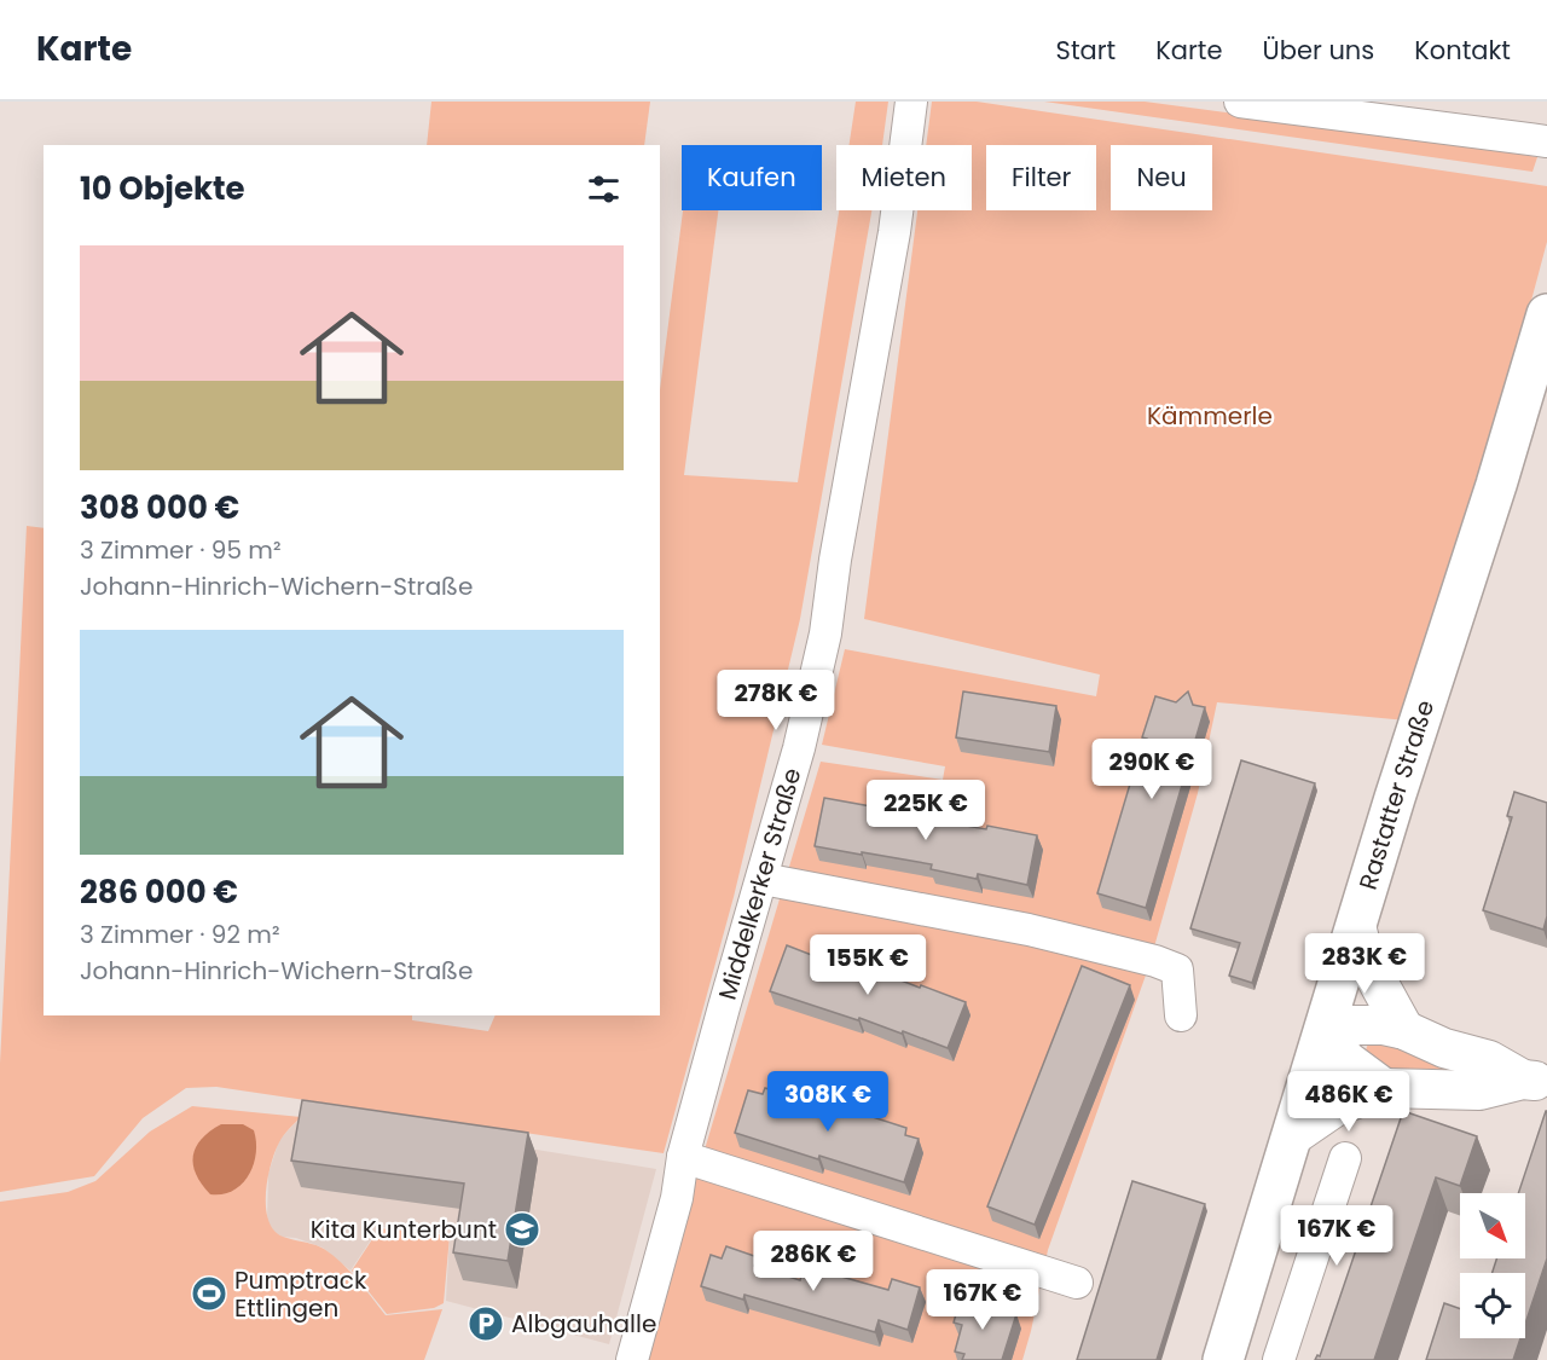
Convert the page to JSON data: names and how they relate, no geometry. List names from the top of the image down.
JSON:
{
  "streets": {
    "main road": ["Rastatter Straße"],
    "street": ["Middelkerker Straße"]
  },
  "parks": ["Kämmerle"],
  "places": {
    "school or university": ["Kita Kunterbunt"],
    "sports": ["Pumptrack Ettlingen"],
    "parking": ["Albgauhalle"]
  },
  "north": "bottom right",
  "page": {
    "header": "Karte",
    "nav": [
      "Start",
      "Karte",
      "Über uns",
      "Kontakt"
    ],
    "chip": [
      "Kaufen",
      "Mieten",
      "Filter",
      "Neu"
    ],
    "heading": "10 Objekte",
    "list": [
      {
        "name": "308 000 €",
        "note": "3 Zimmer · 95 m² · Johann-Hinrich-Wichern-Straße"
      },
      {
        "name": "286 000 €",
        "note": "3 Zimmer · 92 m² · Johann-Hinrich-Wichern-Straße"
      }
    ],
    "price": [
      "278K €",
      "290K €",
      "225K €",
      "283K €",
      "155K €",
      "308K €",
      "486K €",
      "167K €",
      "286K €",
      "167K €"
    ]
  }
}
